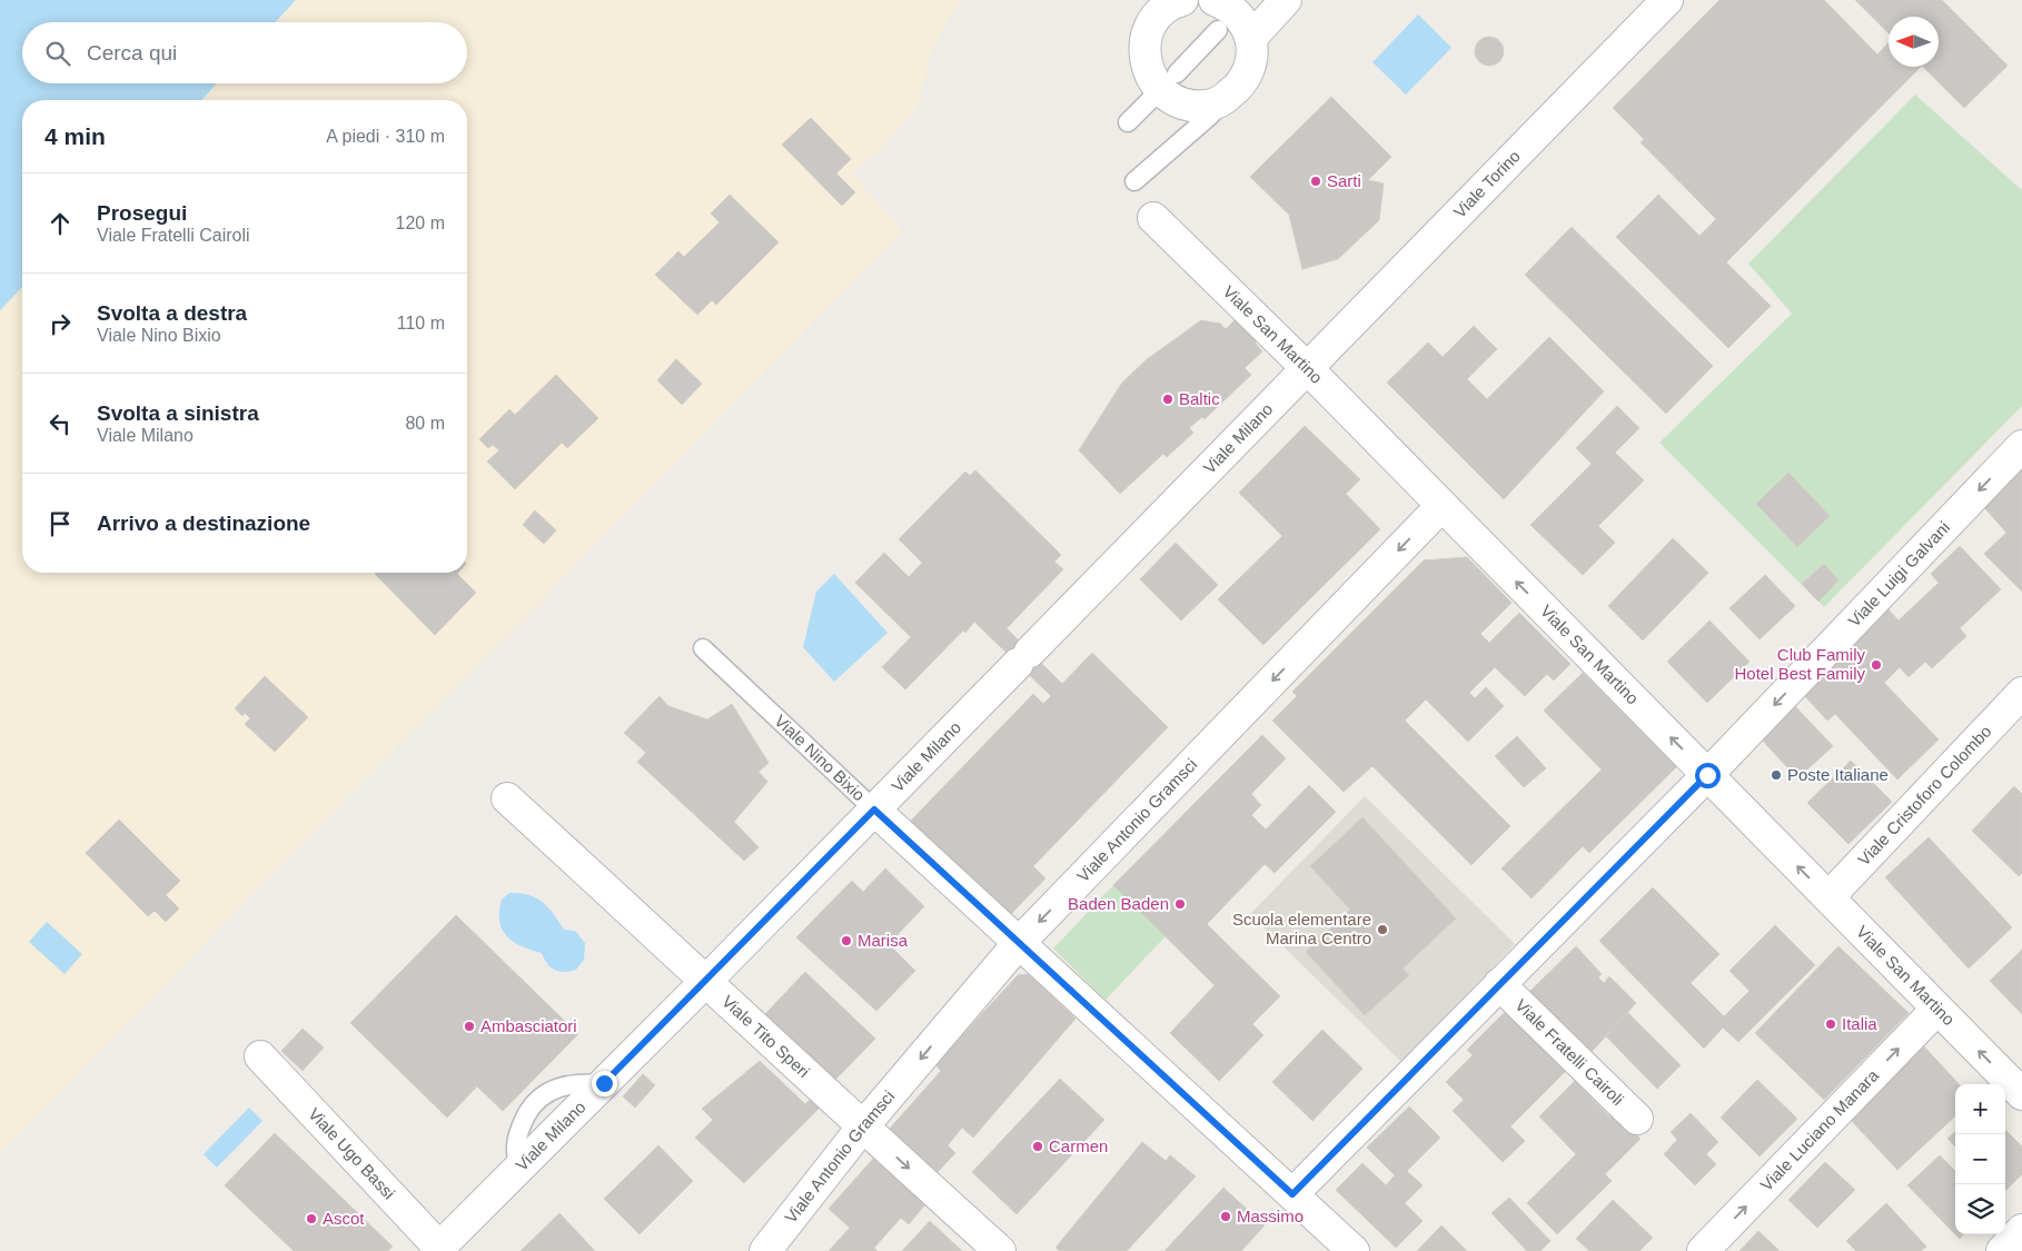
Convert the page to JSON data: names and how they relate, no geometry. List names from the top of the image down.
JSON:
{
  "streets": {
    "street": [
      "Viale Torino",
      "Viale San Martino",
      "Viale Milano",
      "Viale Luigi Galvani",
      "Viale Nino Bixio",
      "Viale Cristoforo Colombo",
      "Viale Antonio Gramsci",
      "Viale Tito Speri",
      "Viale Fratelli Cairoli",
      "Viale Luciano Manara",
      "Viale Ugo Bassi"
    ]
  },
  "crossings": [
    ["Viale Torino", "Viale San Martino"],
    ["Viale Torino", "Viale Milano"],
    ["Viale San Martino", "Viale Milano"],
    ["Viale San Martino", "Viale Luigi Galvani"],
    ["Viale San Martino", "Viale Cristoforo Colombo"],
    ["Viale San Martino", "Viale Antonio Gramsci"],
    ["Viale San Martino", "Viale Fratelli Cairoli"],
    ["Viale San Martino", "Viale Luciano Manara"],
    ["Viale Milano", "Viale Nino Bixio"],
    ["Viale Milano", "Viale Tito Speri"],
    ["Viale Milano", "Viale Ugo Bassi"],
    ["Viale Luigi Galvani", "Viale Fratelli Cairoli"],
    ["Viale Nino Bixio", "Viale Antonio Gramsci"],
    ["Viale Nino Bixio", "Viale Fratelli Cairoli"],
    ["Viale Antonio Gramsci", "Viale Tito Speri"]
  ],
  "one_way": [
    "Viale San Martino",
    "Viale Luigi Galvani",
    "Viale Antonio Gramsci",
    "Viale Luciano Manara"
  ],
  "places": [
    "Sarti",
    "Baltic",
    "Club Family Hotel Best Family",
    "Poste Italiane",
    "Baden Baden",
    "Scuola elementare Marina Centro",
    "Marisa",
    "Italia",
    "Ambasciatori",
    "Carmen",
    "Massimo",
    "Ascot"
  ],
  "north": "left",
  "page": {
    "search": "Cerca qui",
    "heading": ["4 min", "A piedi · 310 m"],
    "list": [
      ["Prosegui", "Viale Fratelli Cairoli", "120 m"],
      ["Svolta a destra", "Viale Nino Bixio", "110 m"],
      ["Svolta a sinistra", "Viale Milano", "80 m"],
      "Arrivo a destinazione"
    ],
    "map_buttons": ["+", "−"]
  }
}
